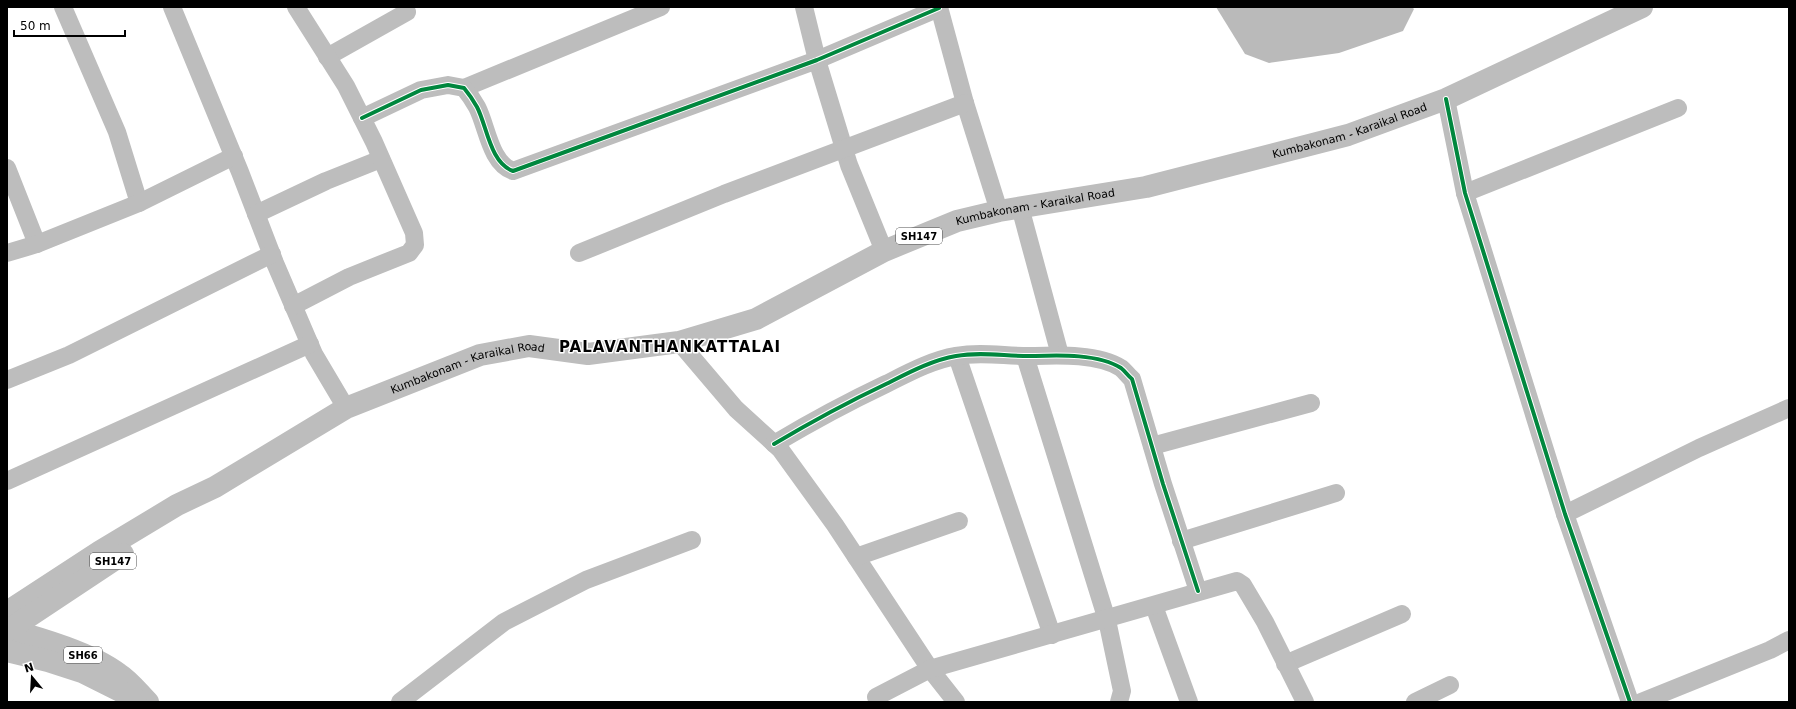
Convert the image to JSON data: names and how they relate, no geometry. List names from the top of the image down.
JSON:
{
  "streets": {
    "main road": ["Kumbakonam - Karaikal Road", "SH147", "SH66"]
  },
  "crossings": [
    ["Kumbakonam - Karaikal Road", "SH66"]
  ],
  "districts": ["PALAVANTHANKATTALAI"],
  "scale_bar": "50 m",
  "north": "top"
}
